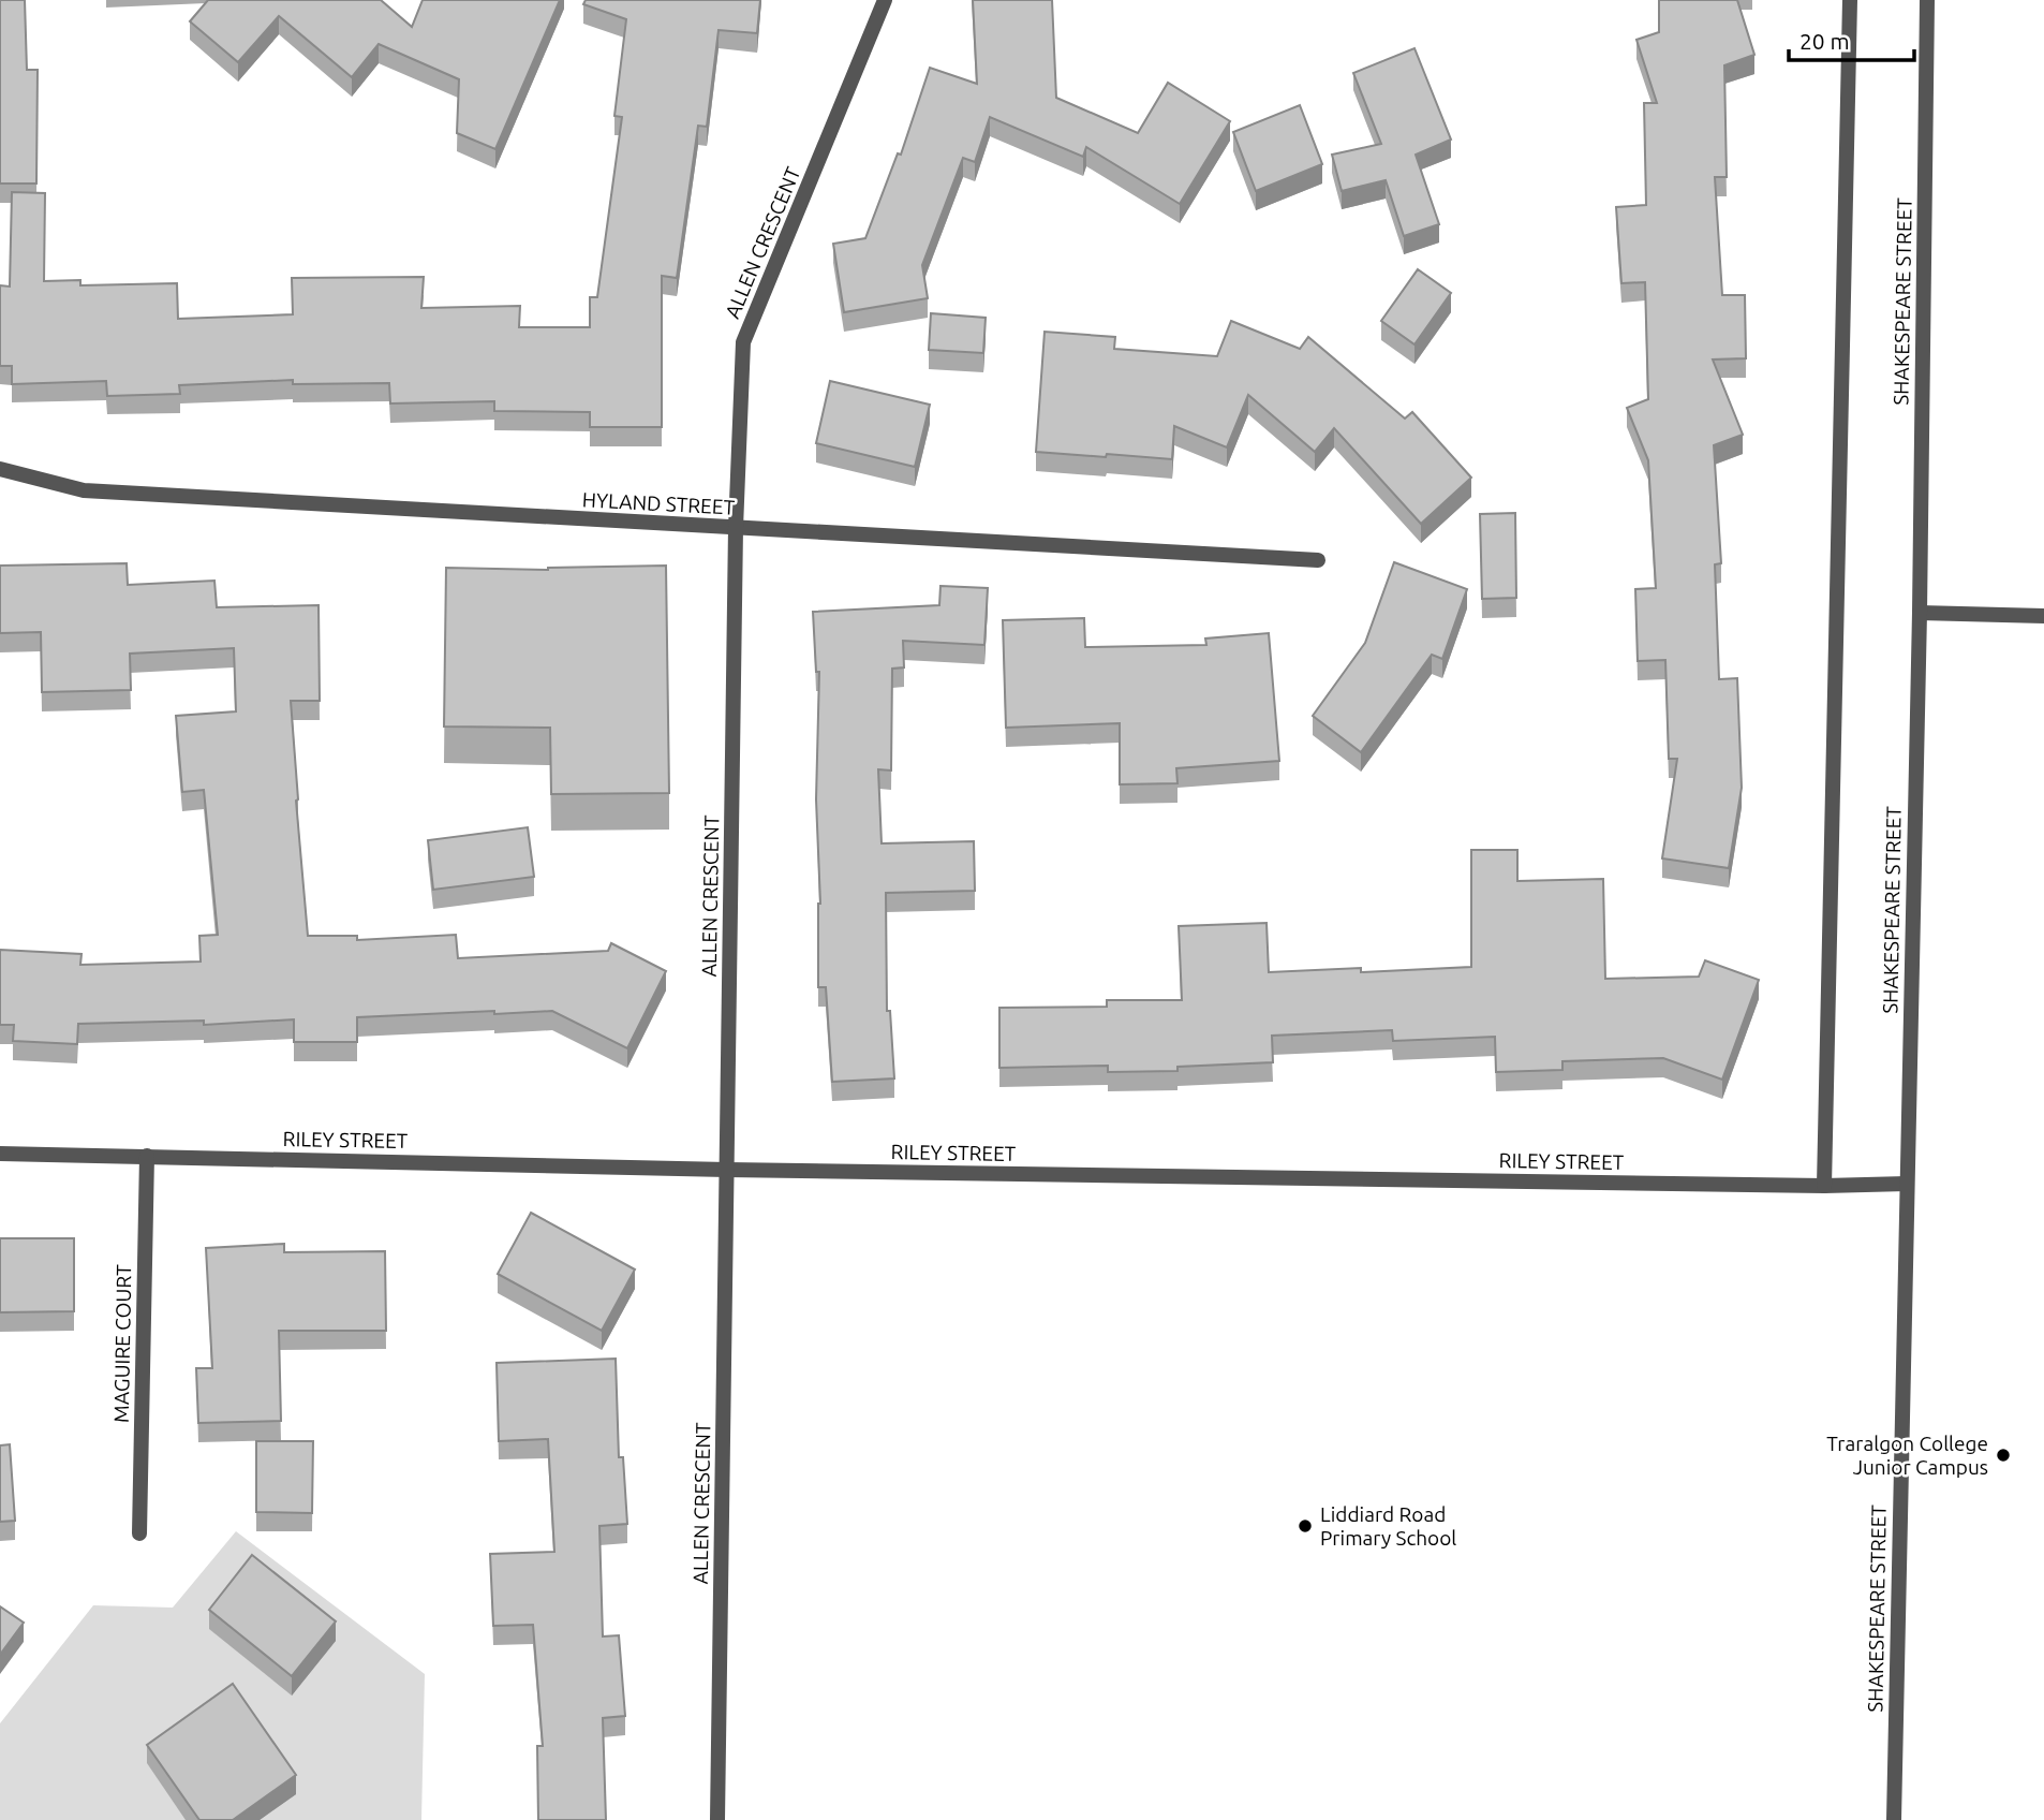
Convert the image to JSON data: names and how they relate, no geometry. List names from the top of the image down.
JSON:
{
  "streets": {
    "street": [
      "ALLEN CRESCENT",
      "SHAKESPEARE STREET",
      "HYLAND STREET",
      "RILEY STREET",
      "MAGUIRE COURT"
    ]
  },
  "crossings": [
    ["ALLEN CRESCENT", "HYLAND STREET"],
    ["ALLEN CRESCENT", "RILEY STREET"],
    ["SHAKESPEARE STREET", "RILEY STREET"],
    ["RILEY STREET", "MAGUIRE COURT"]
  ],
  "places": ["Traralgon College Junior Campus", "Liddiard Road Primary School"],
  "scale_bar": "20 m"
}
